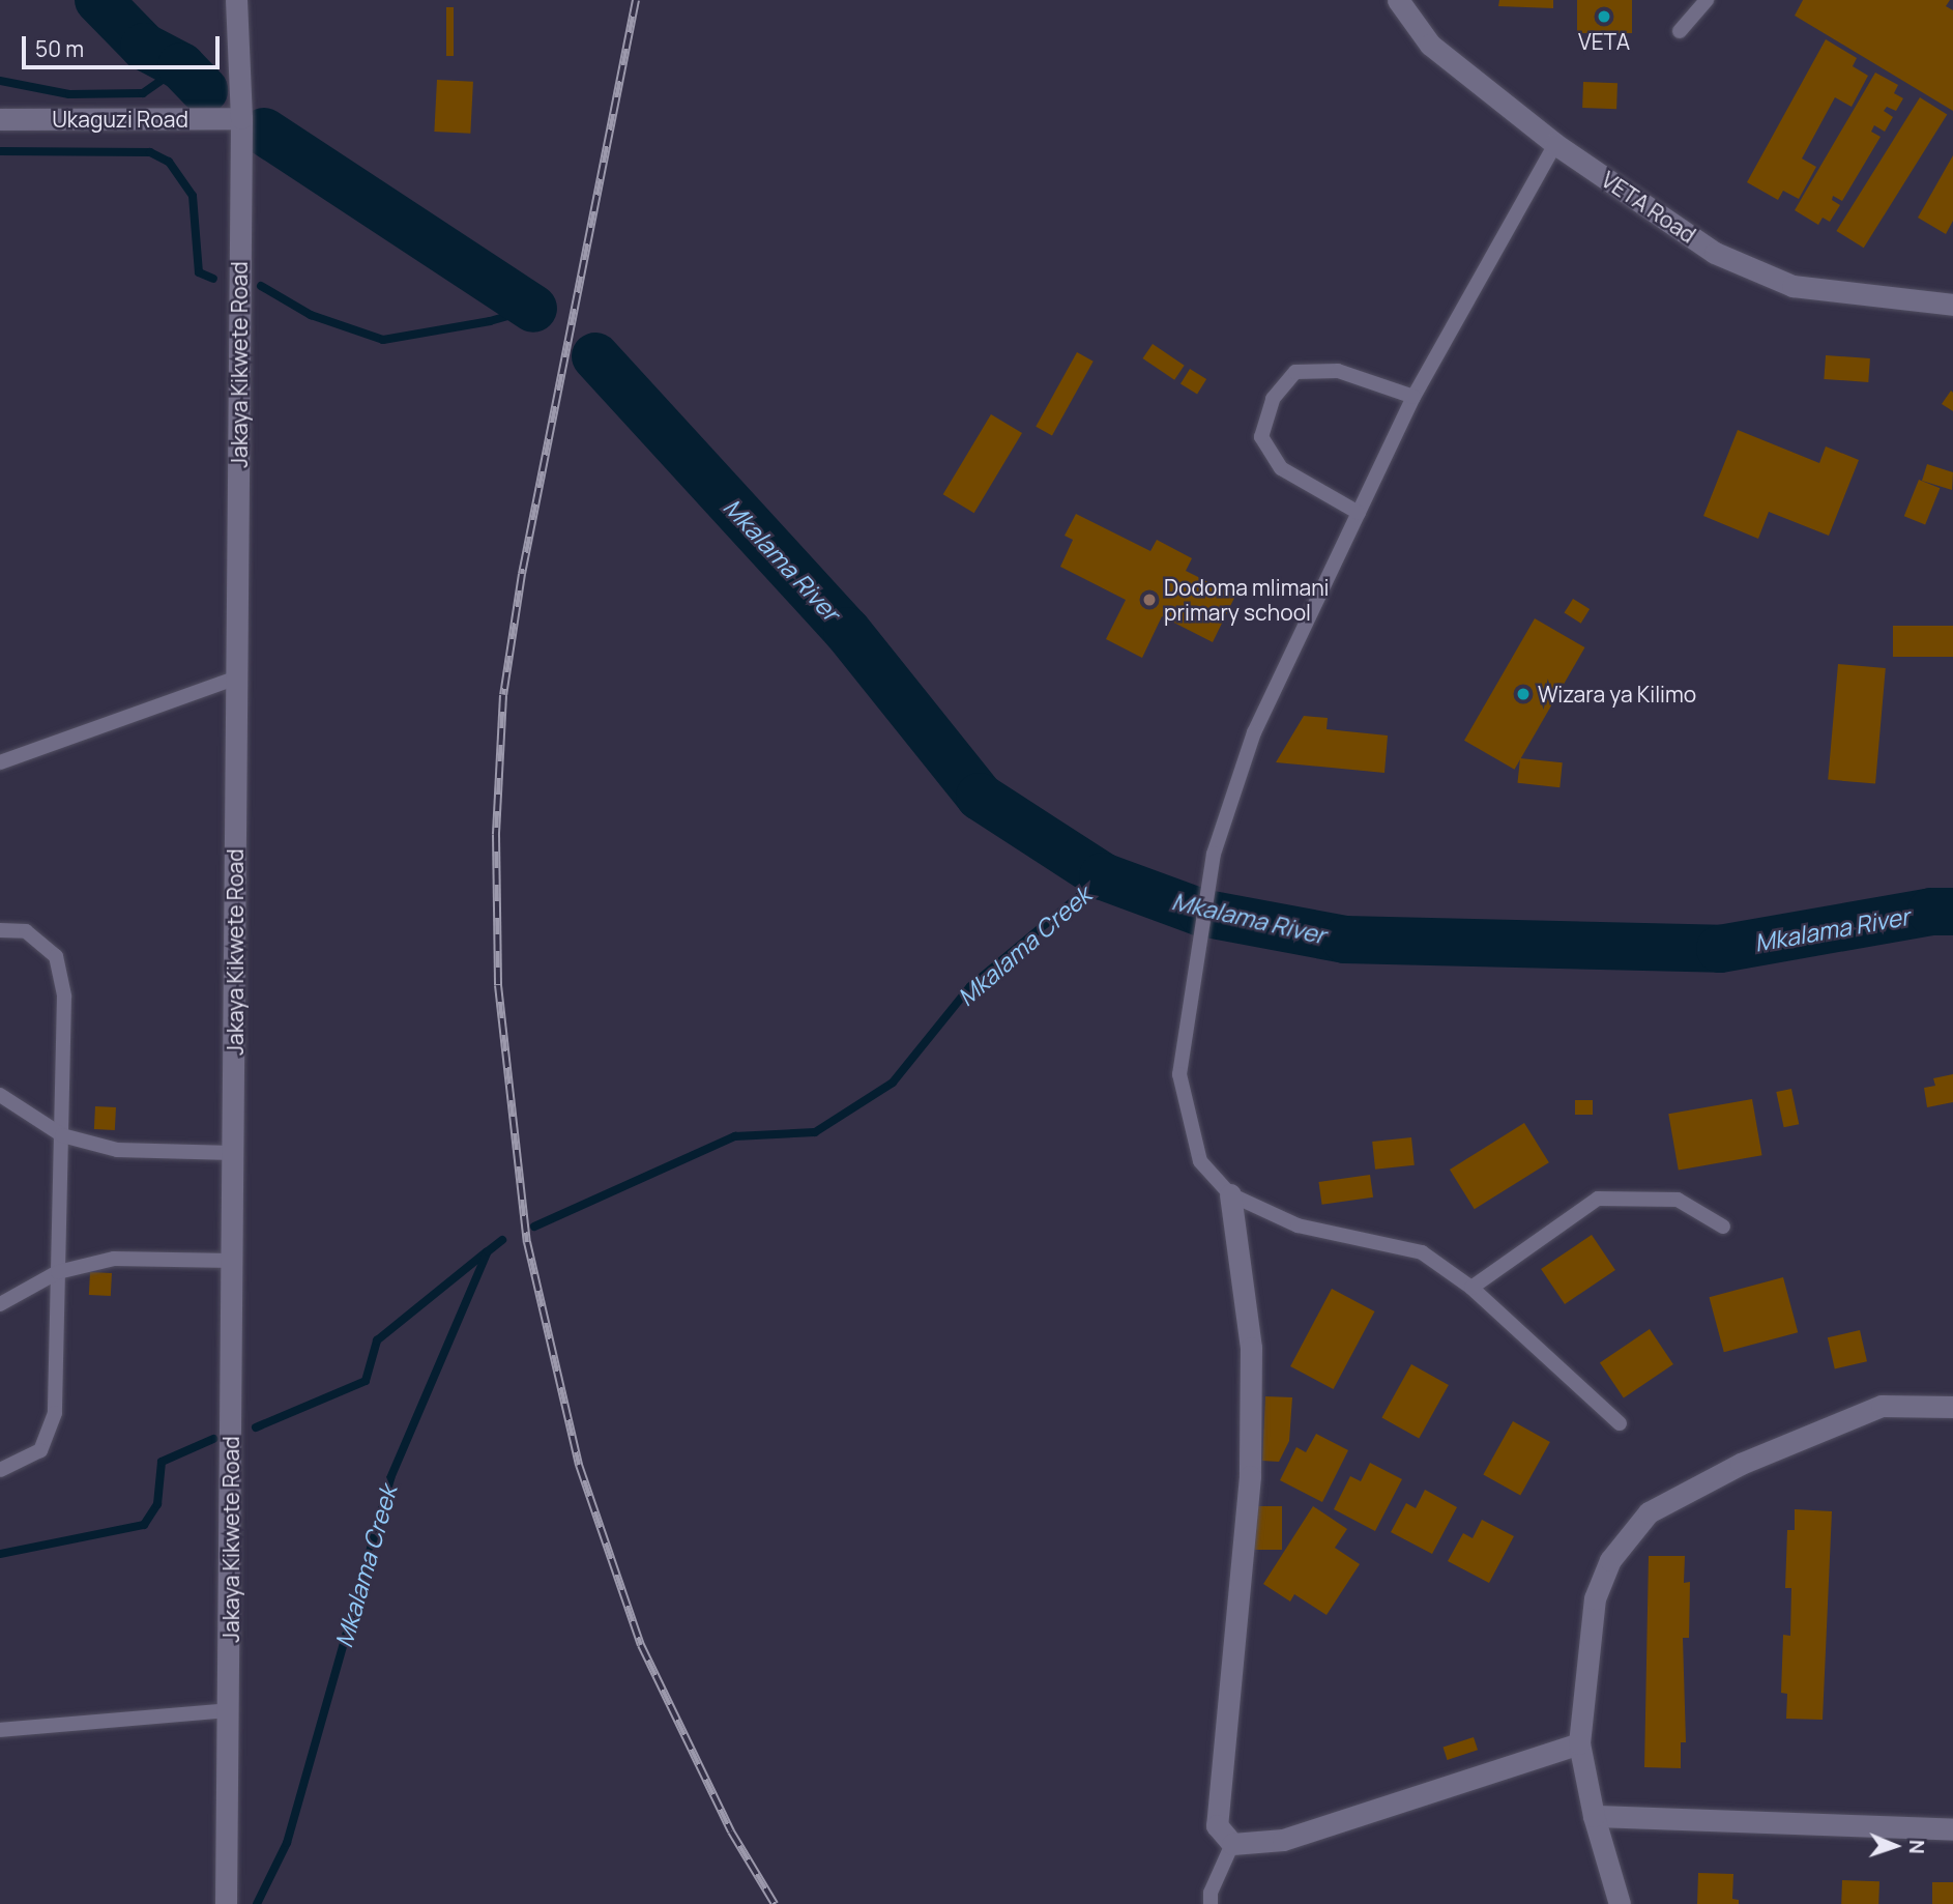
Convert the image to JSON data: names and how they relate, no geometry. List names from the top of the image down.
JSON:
{
  "streets": {
    "street": ["Ukaguzi Road", "VETA Road", "Jakaya Kikwete Road"]
  },
  "crossings": [
    ["Ukaguzi Road", "Jakaya Kikwete Road"]
  ],
  "water": ["Mkalama River", "Mkalama Creek"],
  "places": ["VETA", "Dodoma mlimani primary school", "Wizara ya Kilimo"],
  "scale_bar": "50 m",
  "north": "right"
}
